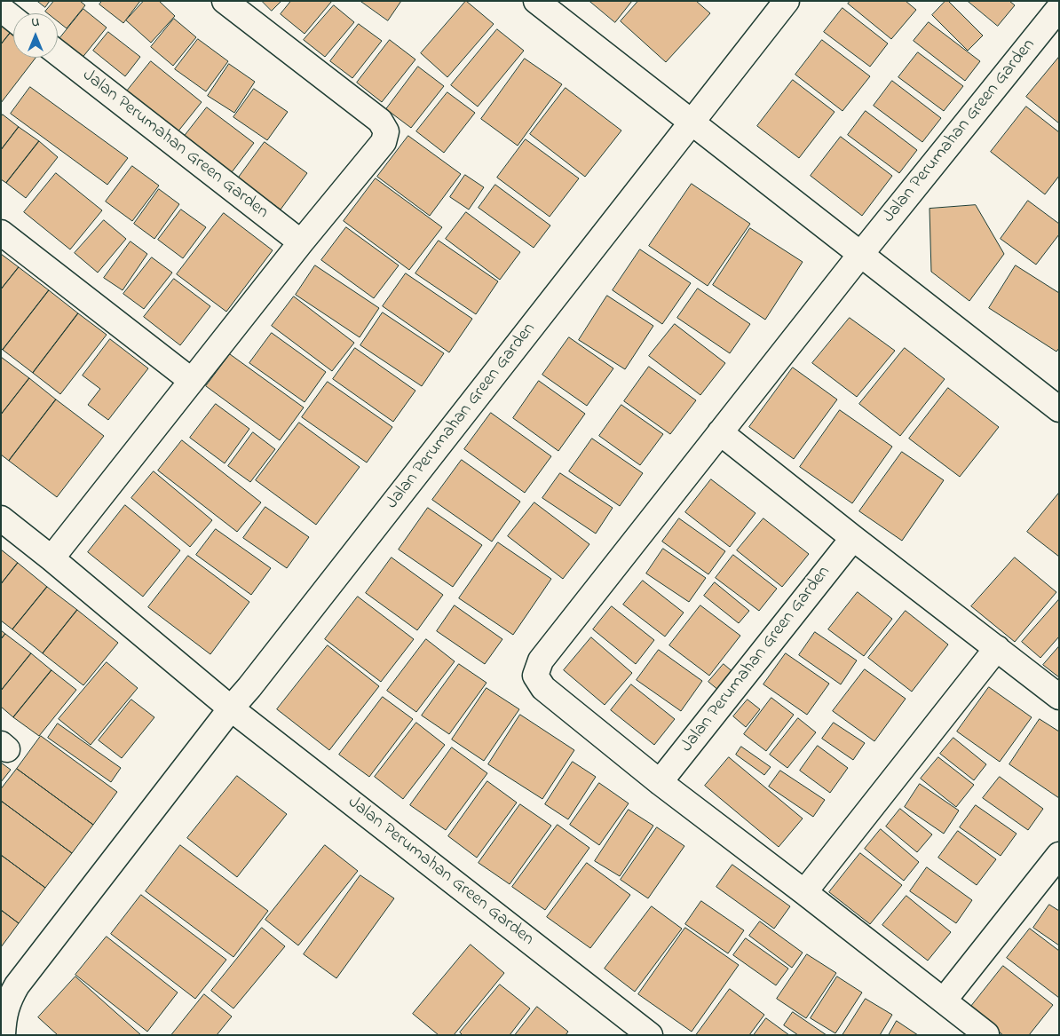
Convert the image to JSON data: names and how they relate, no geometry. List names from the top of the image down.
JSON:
{
  "streets": {
    "street": ["Jalan Perumahan Green Garden"]
  },
  "north": "top"
}
